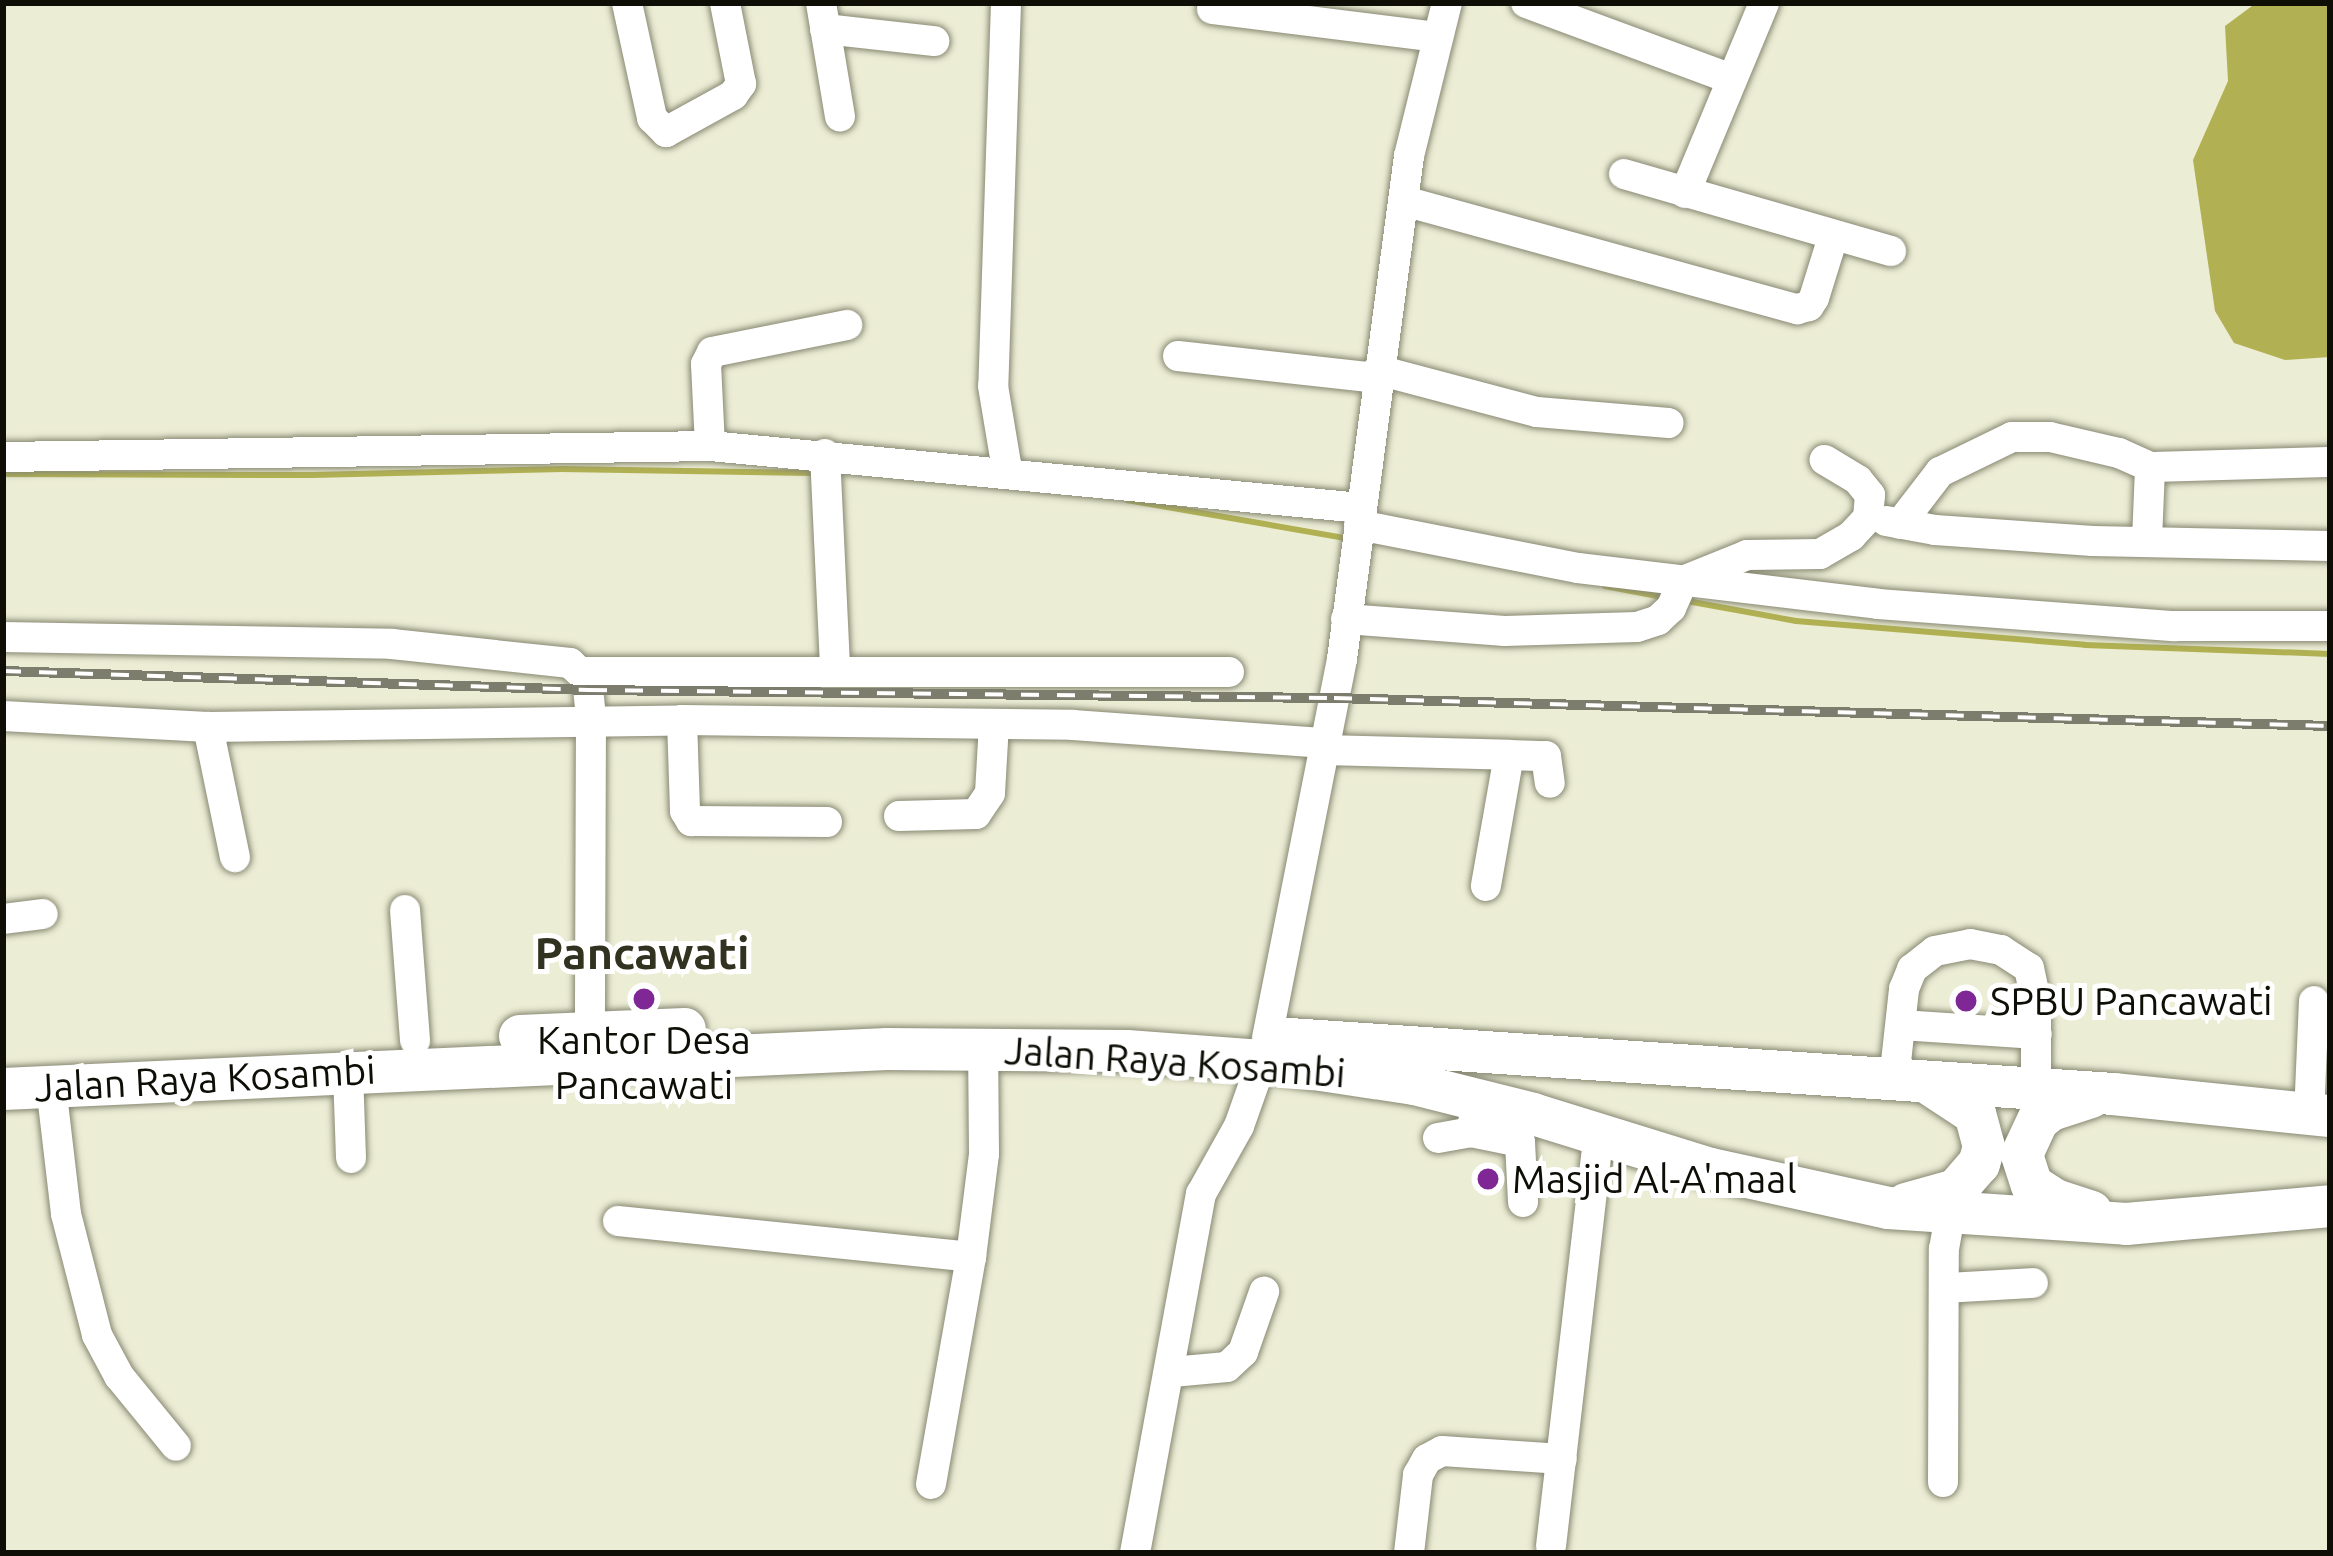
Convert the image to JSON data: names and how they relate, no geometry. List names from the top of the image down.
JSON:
{
  "streets": {
    "highway": ["Jalan Raya Kosambi"]
  },
  "districts": ["Pancawati"],
  "places": ["Kantor Desa Pancawati", "SPBU Pancawati", "Masjid Al-A'maal"]
}
